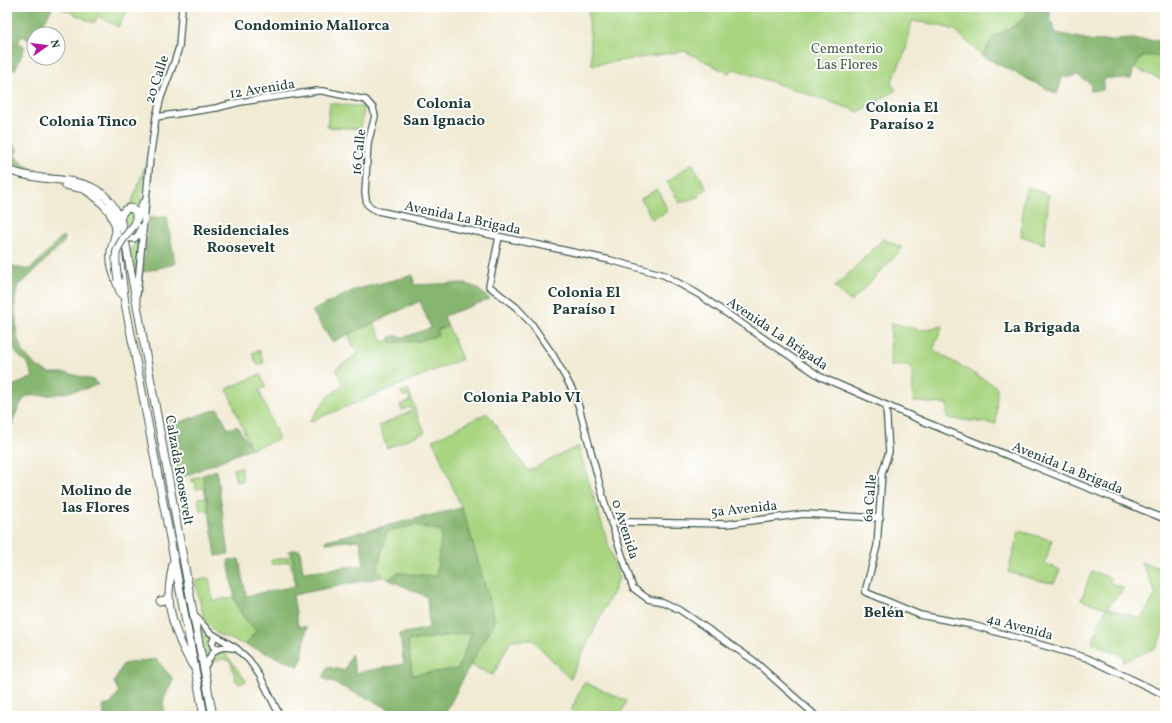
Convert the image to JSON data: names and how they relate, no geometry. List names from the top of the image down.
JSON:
{
  "streets": {
    "highway": ["Calzada Roosevelt"],
    "main road": [
      "20 Calle",
      "12 Avenida",
      "16 Calle",
      "Avenida La Brigada",
      "6a Calle",
      "5a Avenida",
      "0 Avenida",
      "4a Avenida"
    ]
  },
  "crossings": [
    ["20 Calle", "12 Avenida"],
    ["20 Calle", "Calzada Roosevelt"],
    ["12 Avenida", "16 Calle"],
    ["16 Calle", "Avenida La Brigada"],
    ["Avenida La Brigada", "6a Calle"],
    ["Avenida La Brigada", "0 Avenida"],
    ["6a Calle", "5a Avenida"],
    ["6a Calle", "4a Avenida"],
    ["5a Avenida", "0 Avenida"]
  ],
  "districts": [
    "Condominio Mallorca",
    "Colonia San Ignacio",
    "Colonia El Paraíso 2",
    "Colonia Tinco",
    "Residenciales Roosevelt",
    "Colonia El Paraíso 1",
    "La Brigada",
    "Colonia Pablo VI",
    "Molino de las Flores",
    "Belén"
  ],
  "parks": ["Cementerio Las Flores"],
  "north": "right"
}
